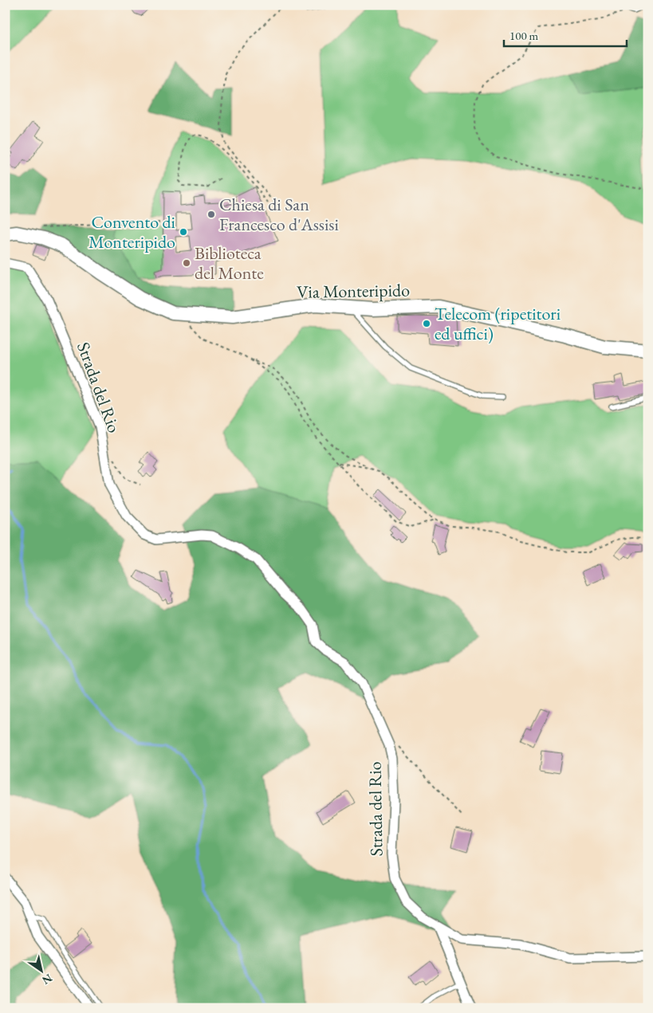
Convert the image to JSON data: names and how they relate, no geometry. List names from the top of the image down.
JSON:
{
  "streets": {
    "street": ["Via Monteripido", "Strada del Rio"]
  },
  "places": [
    "Chiesa di San Francesco d'Assisi",
    "Convento di Monteripido",
    "Biblioteca del Monte",
    "Telecom (ripetitori ed uffici)"
  ],
  "scale_bar": "100 m",
  "north": "bottom right"
}
